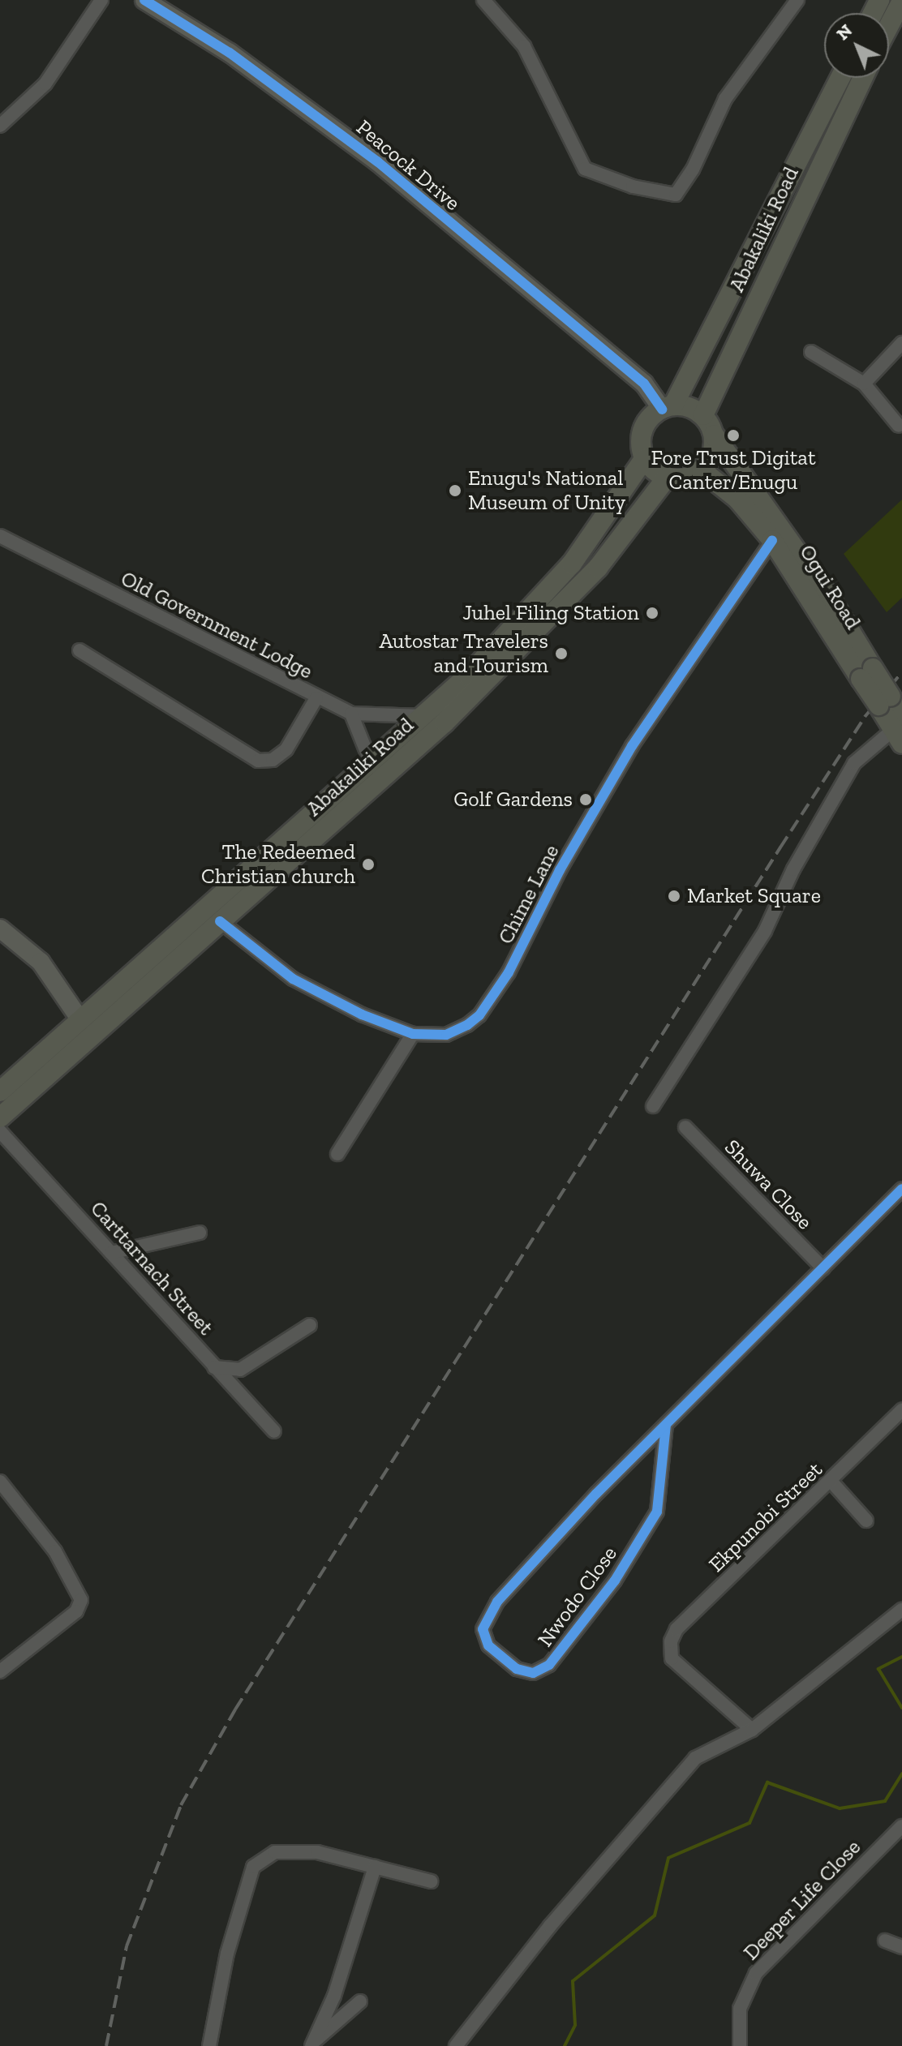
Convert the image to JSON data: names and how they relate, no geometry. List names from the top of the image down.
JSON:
{
  "streets": {
    "main road": ["Abakaliki Road", "Ogui Road"],
    "street": [
      "Peacock Drive",
      "Old Government Lodge",
      "Chime Lane",
      "Shuwa Close",
      "Carttarnach Street",
      "Ekpunobi Street",
      "Nwodo Close",
      "Deeper Life Close"
    ]
  },
  "crossings": [
    ["Peacock Drive", "Abakaliki Road"],
    ["Peacock Drive", "Ogui Road"],
    ["Abakaliki Road", "Ogui Road"],
    ["Abakaliki Road", "Old Government Lodge"],
    ["Abakaliki Road", "Chime Lane"],
    ["Ogui Road", "Chime Lane"],
    ["Shuwa Close", "Nwodo Close"]
  ],
  "places": [
    "Fore Trust Digitat Canter/Enugu",
    "Enugu's National Museum of Unity",
    "Juhel Filing Station",
    "Autostar Travelers and Tourism",
    "Golf Gardens",
    "The Redeemed Christian church",
    "Market Square"
  ],
  "north": "top left"
}
